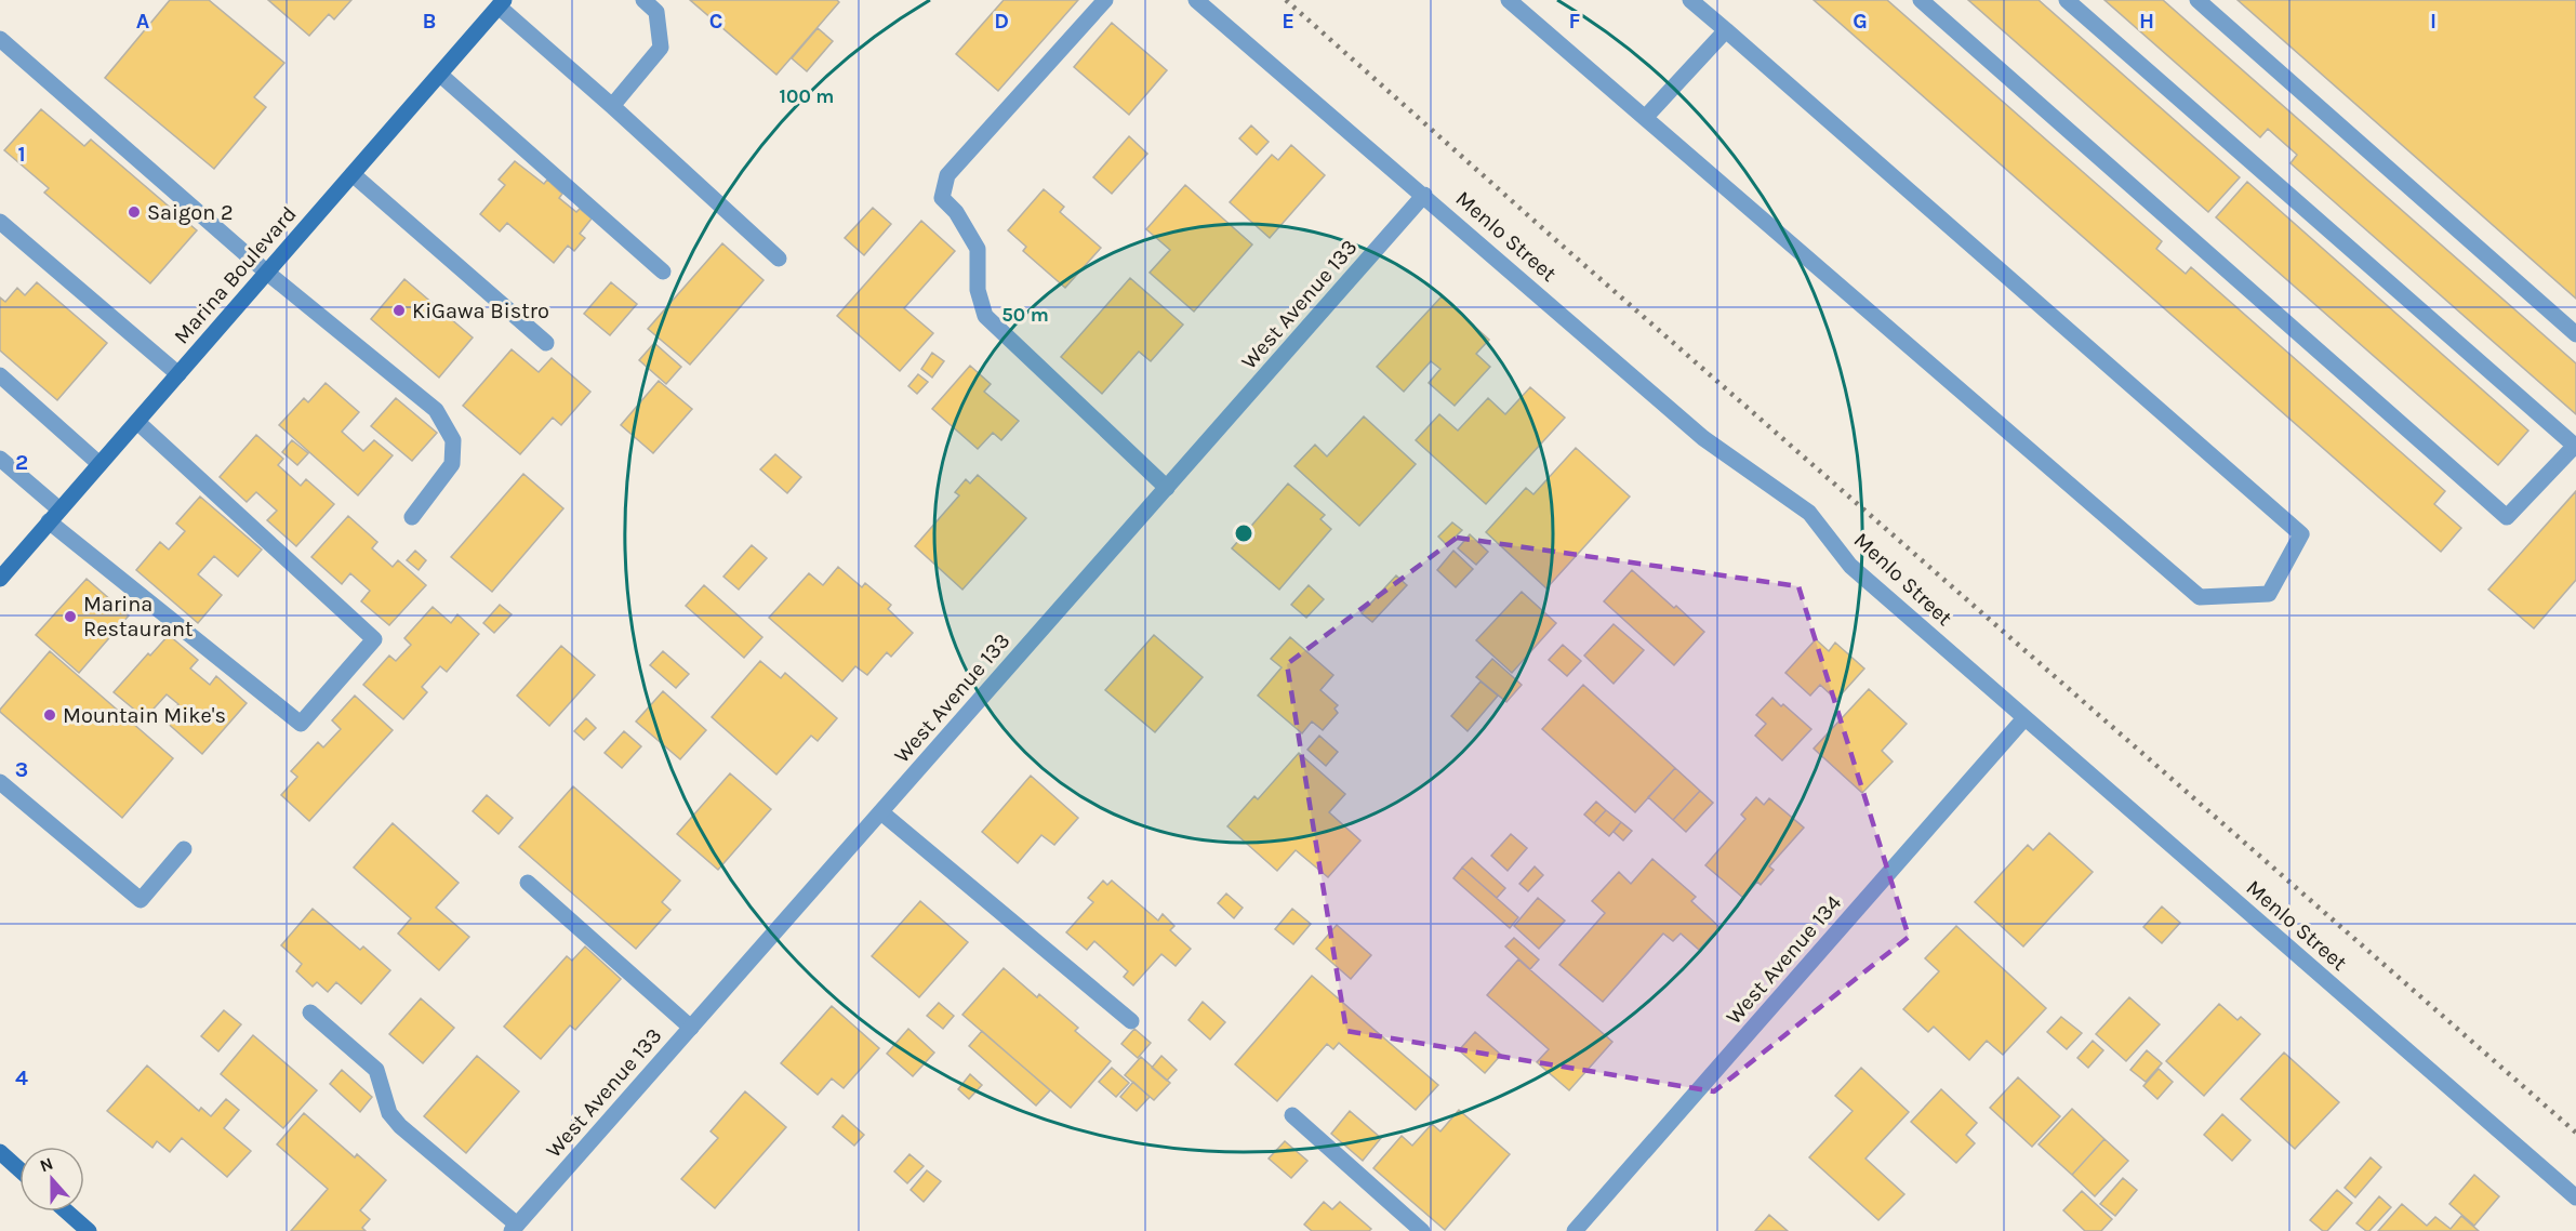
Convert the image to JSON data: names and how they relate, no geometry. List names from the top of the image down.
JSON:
{
  "streets": {
    "main road": ["Marina Boulevard"],
    "street": ["Menlo Street", "West Avenue 133", "West Avenue 134"]
  },
  "crossings": [
    ["Menlo Street", "West Avenue 133"],
    ["Menlo Street", "West Avenue 134"]
  ],
  "places": [
    "Saigon 2",
    "KiGawa Bistro",
    "Marina Restaurant",
    "Mountain Mike's"
  ],
  "north": "top",
  "grid": {
    "columns": [
      "A",
      "B",
      "C",
      "D",
      "E",
      "F",
      "G",
      "H",
      "I"
    ],
    "rows": [
      "1",
      "2",
      "3",
      "4"
    ]
  },
  "rings": ["100 m", "50 m"]
}
